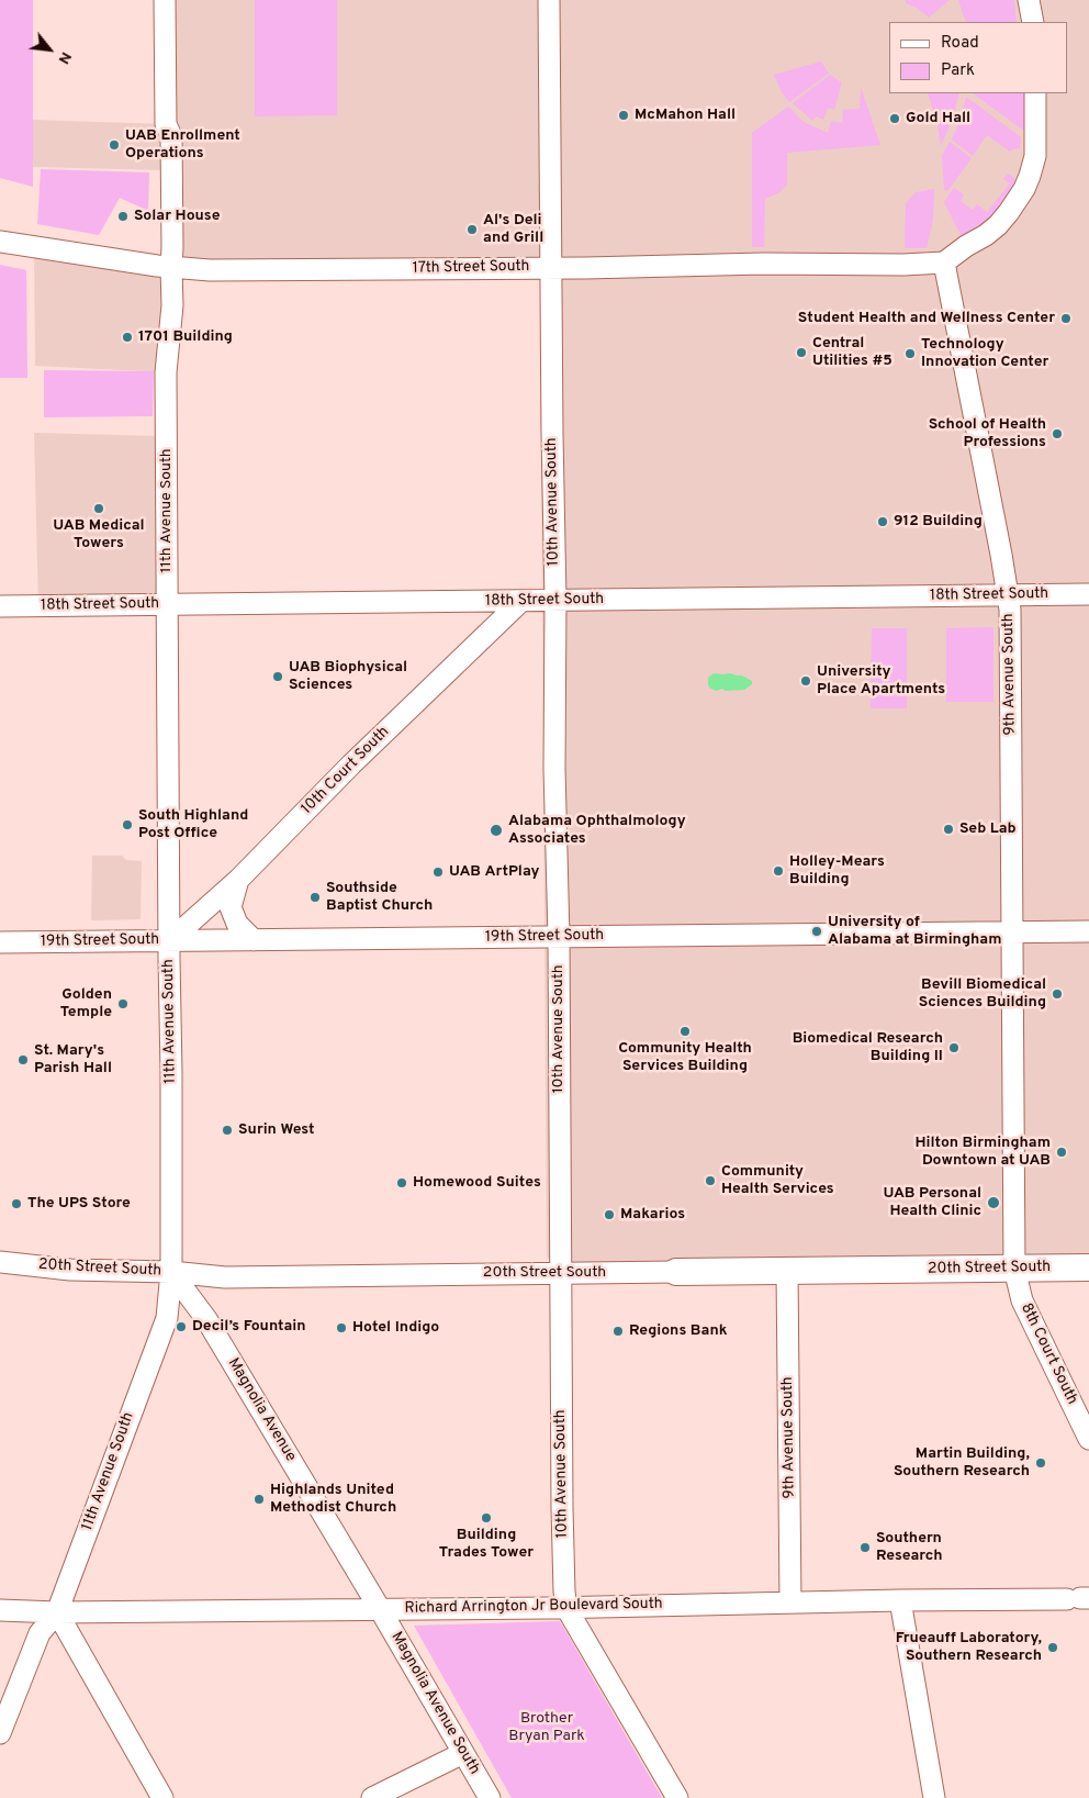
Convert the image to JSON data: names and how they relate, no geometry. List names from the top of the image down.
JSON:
{
  "streets": {
    "main road": ["20th Street South"],
    "street": [
      "17th Street South",
      "10th Avenue South",
      "11th Avenue South",
      "18th Street South",
      "9th Avenue South",
      "10th Court South",
      "19th Street South",
      "8th Court South",
      "Magnolia Avenue",
      "Richard Arrington Jr Boulevard South",
      "Magnolia Avenue South"
    ]
  },
  "crossings": [
    ["17th Street South", "10th Avenue South"],
    ["17th Street South", "11th Avenue South"],
    ["17th Street South", "9th Avenue South"],
    ["10th Avenue South", "18th Street South"],
    ["10th Avenue South", "19th Street South"],
    ["10th Avenue South", "20th Street South"],
    ["10th Avenue South", "Richard Arrington Jr Boulevard South"],
    ["11th Avenue South", "18th Street South"],
    ["11th Avenue South", "10th Court South"],
    ["11th Avenue South", "19th Street South"],
    ["11th Avenue South", "20th Street South"],
    ["11th Avenue South", "Magnolia Avenue"],
    ["11th Avenue South", "Richard Arrington Jr Boulevard South"],
    ["18th Street South", "9th Avenue South"],
    ["18th Street South", "10th Court South"],
    ["9th Avenue South", "19th Street South"],
    ["9th Avenue South", "20th Street South"],
    ["9th Avenue South", "8th Court South"],
    ["9th Avenue South", "Richard Arrington Jr Boulevard South"],
    ["10th Court South", "19th Street South"],
    ["20th Street South", "8th Court South"],
    ["20th Street South", "Magnolia Avenue"],
    ["Magnolia Avenue", "Richard Arrington Jr Boulevard South"],
    ["Magnolia Avenue", "Magnolia Avenue South"],
    ["Richard Arrington Jr Boulevard South", "Magnolia Avenue South"]
  ],
  "parks": ["Brother Bryan Park"],
  "places": [
    "McMahon Hall",
    "Gold Hall",
    "UAB Enrollment Operations",
    "Solar House",
    "Al's Deli and Grill",
    "Student Health and Wellness Center",
    "1701 Building",
    "Central Utilities #5",
    "Technology Innovation Center",
    "School of Health Professions",
    "UAB Medical Towers",
    "912 Building",
    "UAB Biophysical Sciences",
    "University Place Apartments",
    "South Highland Post Office",
    "Seb Lab",
    "Alabama Ophthalmology Associates",
    "Holley-Mears Building",
    "UAB ArtPlay",
    "Southside Baptist Church",
    "University of Alabama at Birmingham",
    "Bevill Biomedical Sciences Building",
    "Golden Temple",
    "Community Health Services Building",
    "Biomedical Research Building II",
    "St. Mary's Parish Hall",
    "Surin West",
    "Hilton Birmingham Downtown at UAB",
    "Community Health Services",
    "Homewood Suites",
    "UAB Personal Health Clinic",
    "The UPS Store",
    "Makarios",
    "Decil’s Fountain",
    "Hotel Indigo",
    "Regions Bank",
    "Martin Building, Southern Research",
    "Highlands United Methodist Church",
    "Building Trades Tower",
    "Southern Research",
    "Frueauff Laboratory, Southern Research"
  ],
  "legend": ["Road", "Park"],
  "north": "bottom right"
}
